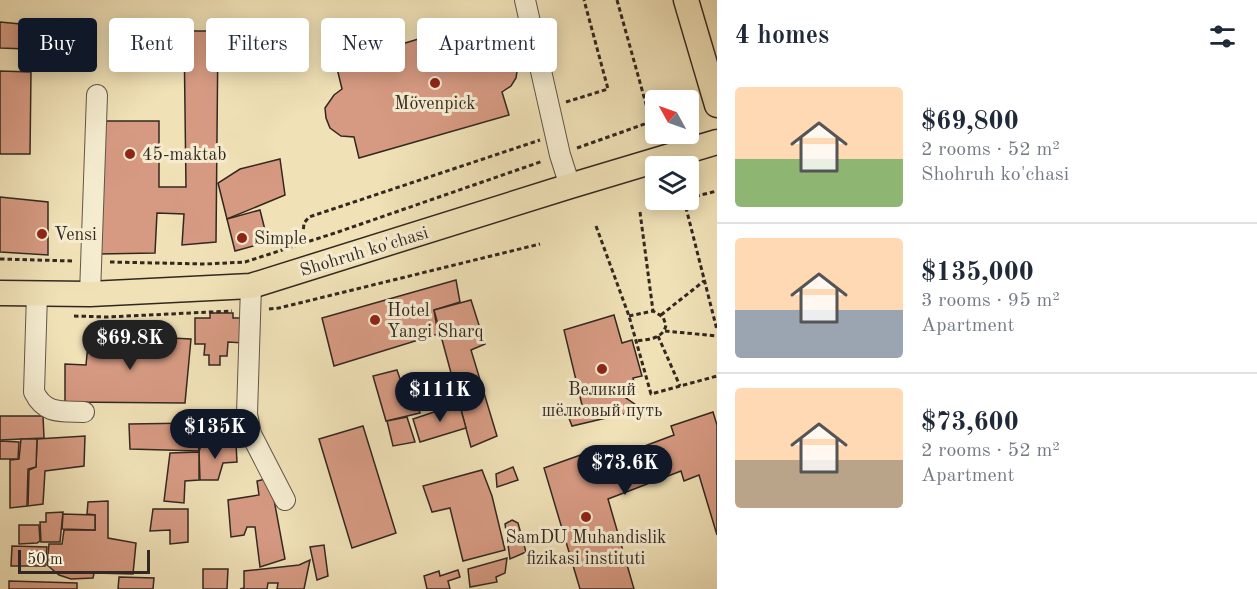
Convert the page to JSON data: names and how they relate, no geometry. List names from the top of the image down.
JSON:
{
  "streets": {
    "main road": ["Shohruh ko'chasi"]
  },
  "places": [
    "Mövenpick",
    "45-maktab",
    "Vensi",
    "Simple",
    "Hotel Yangi Sharq",
    "Великий шёлковый путь",
    "SamDU Muhandislik fizikasi instituti"
  ],
  "scale_bar": "50 m",
  "north": "top left",
  "page": {
    "heading": "4 homes",
    "chip": [
      "Buy",
      "Rent",
      "Filters",
      "New",
      "Apartment"
    ],
    "list": [
      {
        "name": "$69,800",
        "note": "2 rooms · 52 m² · Shohruh ko'chasi"
      },
      {
        "name": "$135,000",
        "note": "3 rooms · 95 m² · Apartment"
      },
      {
        "name": "$73,600",
        "note": "2 rooms · 52 m² · Apartment"
      }
    ],
    "price": [
      "$69.8K",
      "$111K",
      "$135K",
      "$73.6K"
    ],
    "scale": "50 m"
  }
}
